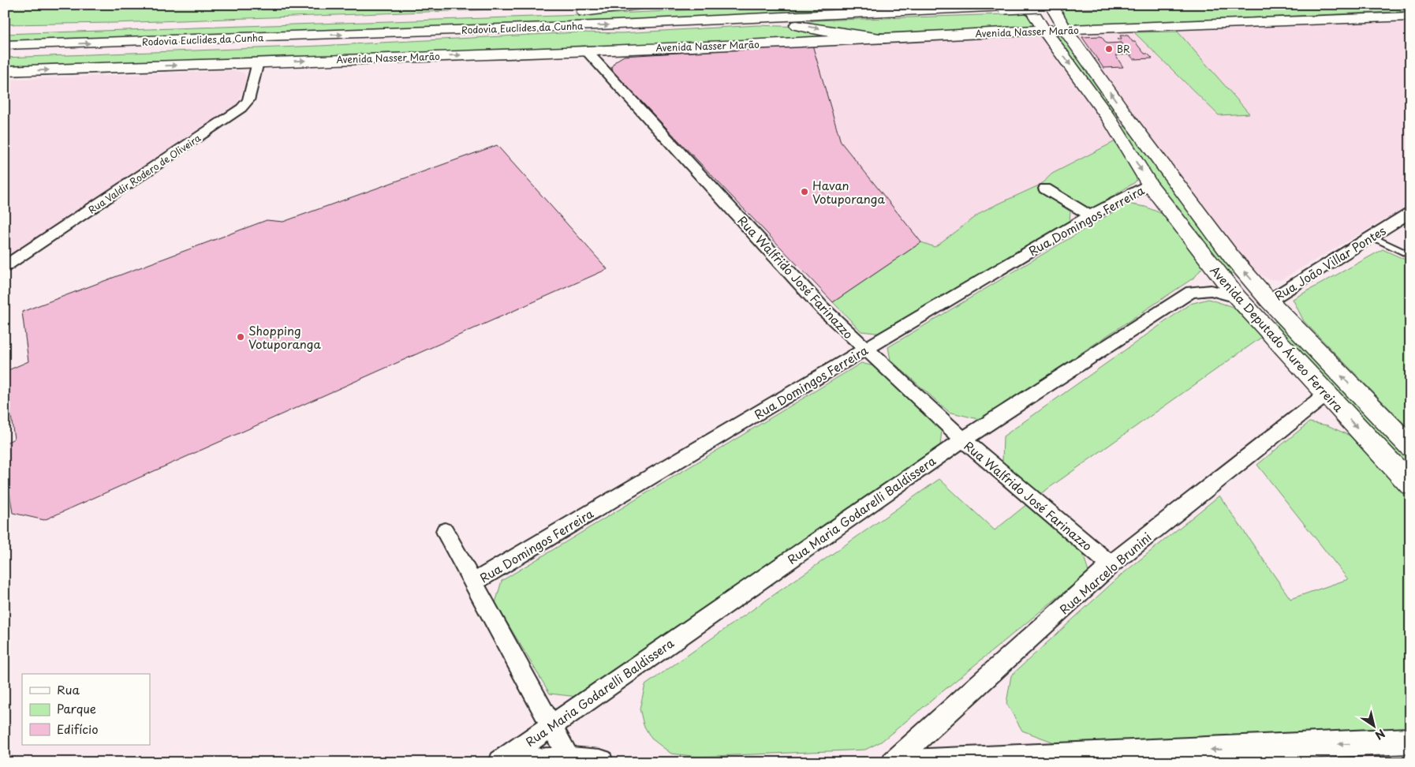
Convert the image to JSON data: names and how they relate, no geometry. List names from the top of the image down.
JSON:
{
  "streets": {
    "main road": ["Rodovia Euclides da Cunha", "Avenida Nasser Marão", "Avenida Deputado Áureo Ferreira"],
    "street": [
      "Rua Valdir Rodero de Oliveira",
      "Rua Domingos Ferreira",
      "Rua João Villar Pontes",
      "Rua Walfrido José Farinazzo",
      "Rua Maria Godarelli Baldissera",
      "Rua Marcelo Brunini"
    ]
  },
  "crossings": [
    ["Avenida Nasser Marão", "Rua Valdir Rodero de Oliveira"],
    ["Avenida Nasser Marão", "Rua Walfrido José Farinazzo"],
    ["Avenida Nasser Marão", "Avenida Deputado Áureo Ferreira"],
    ["Rua Domingos Ferreira", "Rua Walfrido José Farinazzo"],
    ["Rua Domingos Ferreira", "Avenida Deputado Áureo Ferreira"],
    ["Rua João Villar Pontes", "Avenida Deputado Áureo Ferreira"],
    ["Rua Walfrido José Farinazzo", "Rua Maria Godarelli Baldissera"],
    ["Rua Walfrido José Farinazzo", "Rua Marcelo Brunini"],
    ["Avenida Deputado Áureo Ferreira", "Rua Maria Godarelli Baldissera"],
    ["Avenida Deputado Áureo Ferreira", "Rua Marcelo Brunini"]
  ],
  "one_way": ["Rodovia Euclides da Cunha", "Avenida Nasser Marão"],
  "places": ["BR", "Havan Votuporanga", "Shopping Votuporanga"],
  "legend": ["Rua", "Parque", "Edifício"],
  "north": "bottom right"
}
